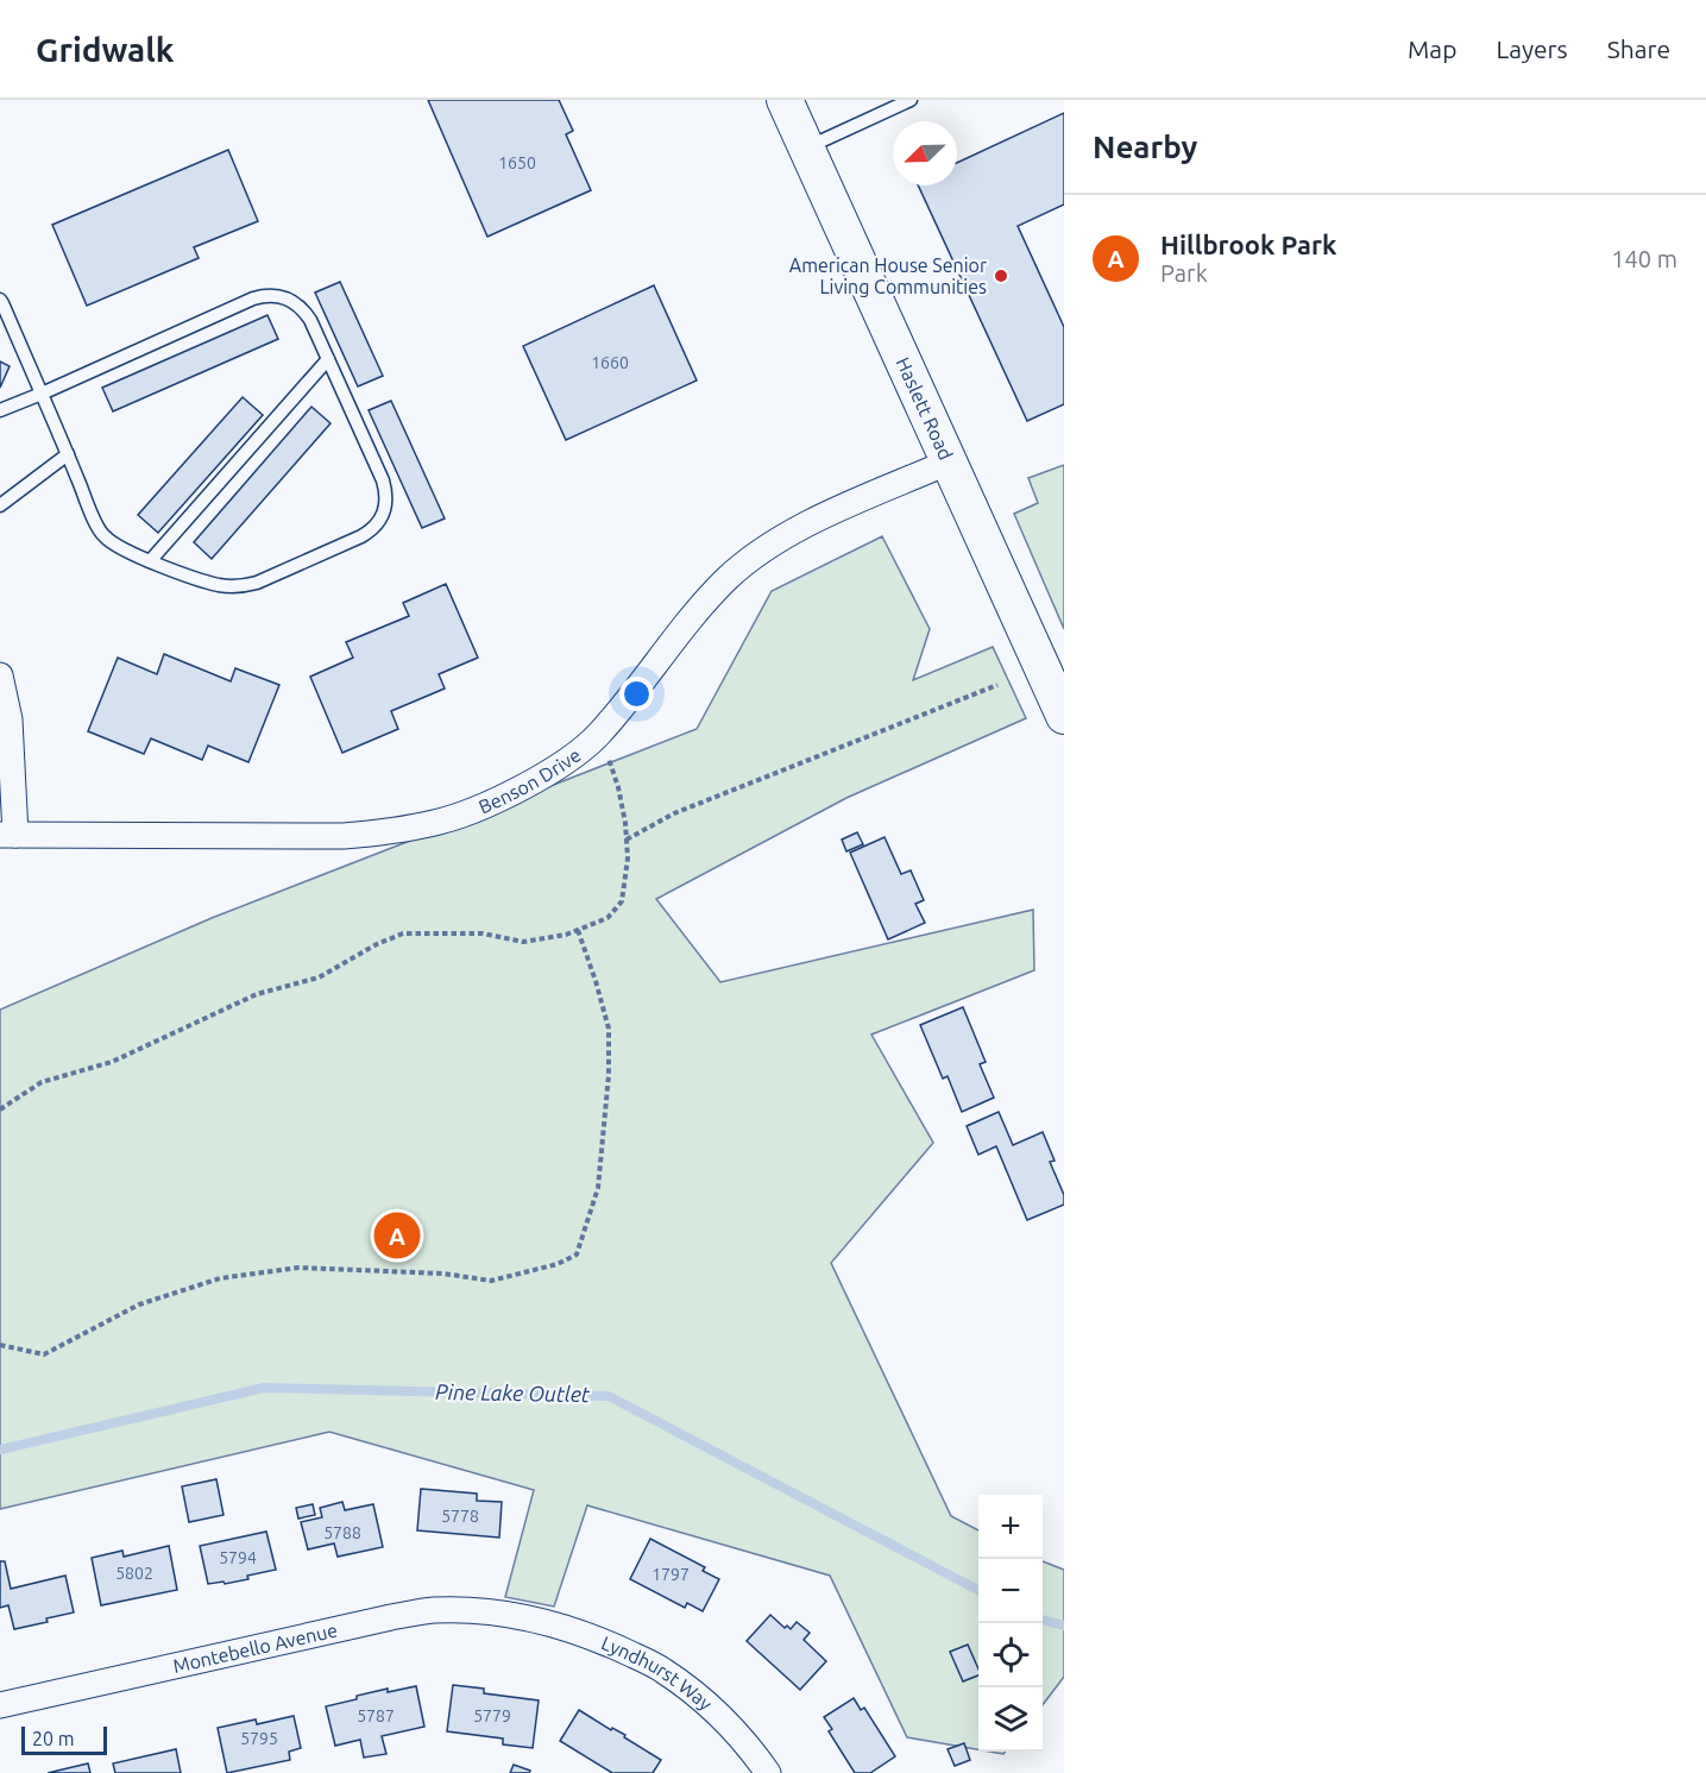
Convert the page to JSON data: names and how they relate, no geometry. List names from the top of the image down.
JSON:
{
  "streets": {
    "main road": ["Haslett Road"],
    "street": ["Benson Drive", "Montebello Avenue", "Lyndhurst Way"]
  },
  "crossings": [
    ["Haslett Road", "Benson Drive"],
    ["Montebello Avenue", "Lyndhurst Way"]
  ],
  "water": ["Pine Lake Outlet"],
  "places": ["American House Senior Living Communities"],
  "house_numbers": [
    "1650",
    "1660",
    "5778",
    "5788",
    "5794",
    "5802",
    "1797",
    "5787",
    "5779",
    "5795"
  ],
  "scale_bar": "20 m",
  "north": "bottom left",
  "page": {
    "header": "Gridwalk",
    "nav": ["Map", "Layers", "Share"],
    "heading": "Nearby",
    "list": [
      {
        "mark": "A",
        "name": "Hillbrook Park",
        "note": "Park",
        "value": "140 m"
      }
    ],
    "pins": "A",
    "map_buttons": ["+", "−"],
    "scale": "20 m"
  }
}
